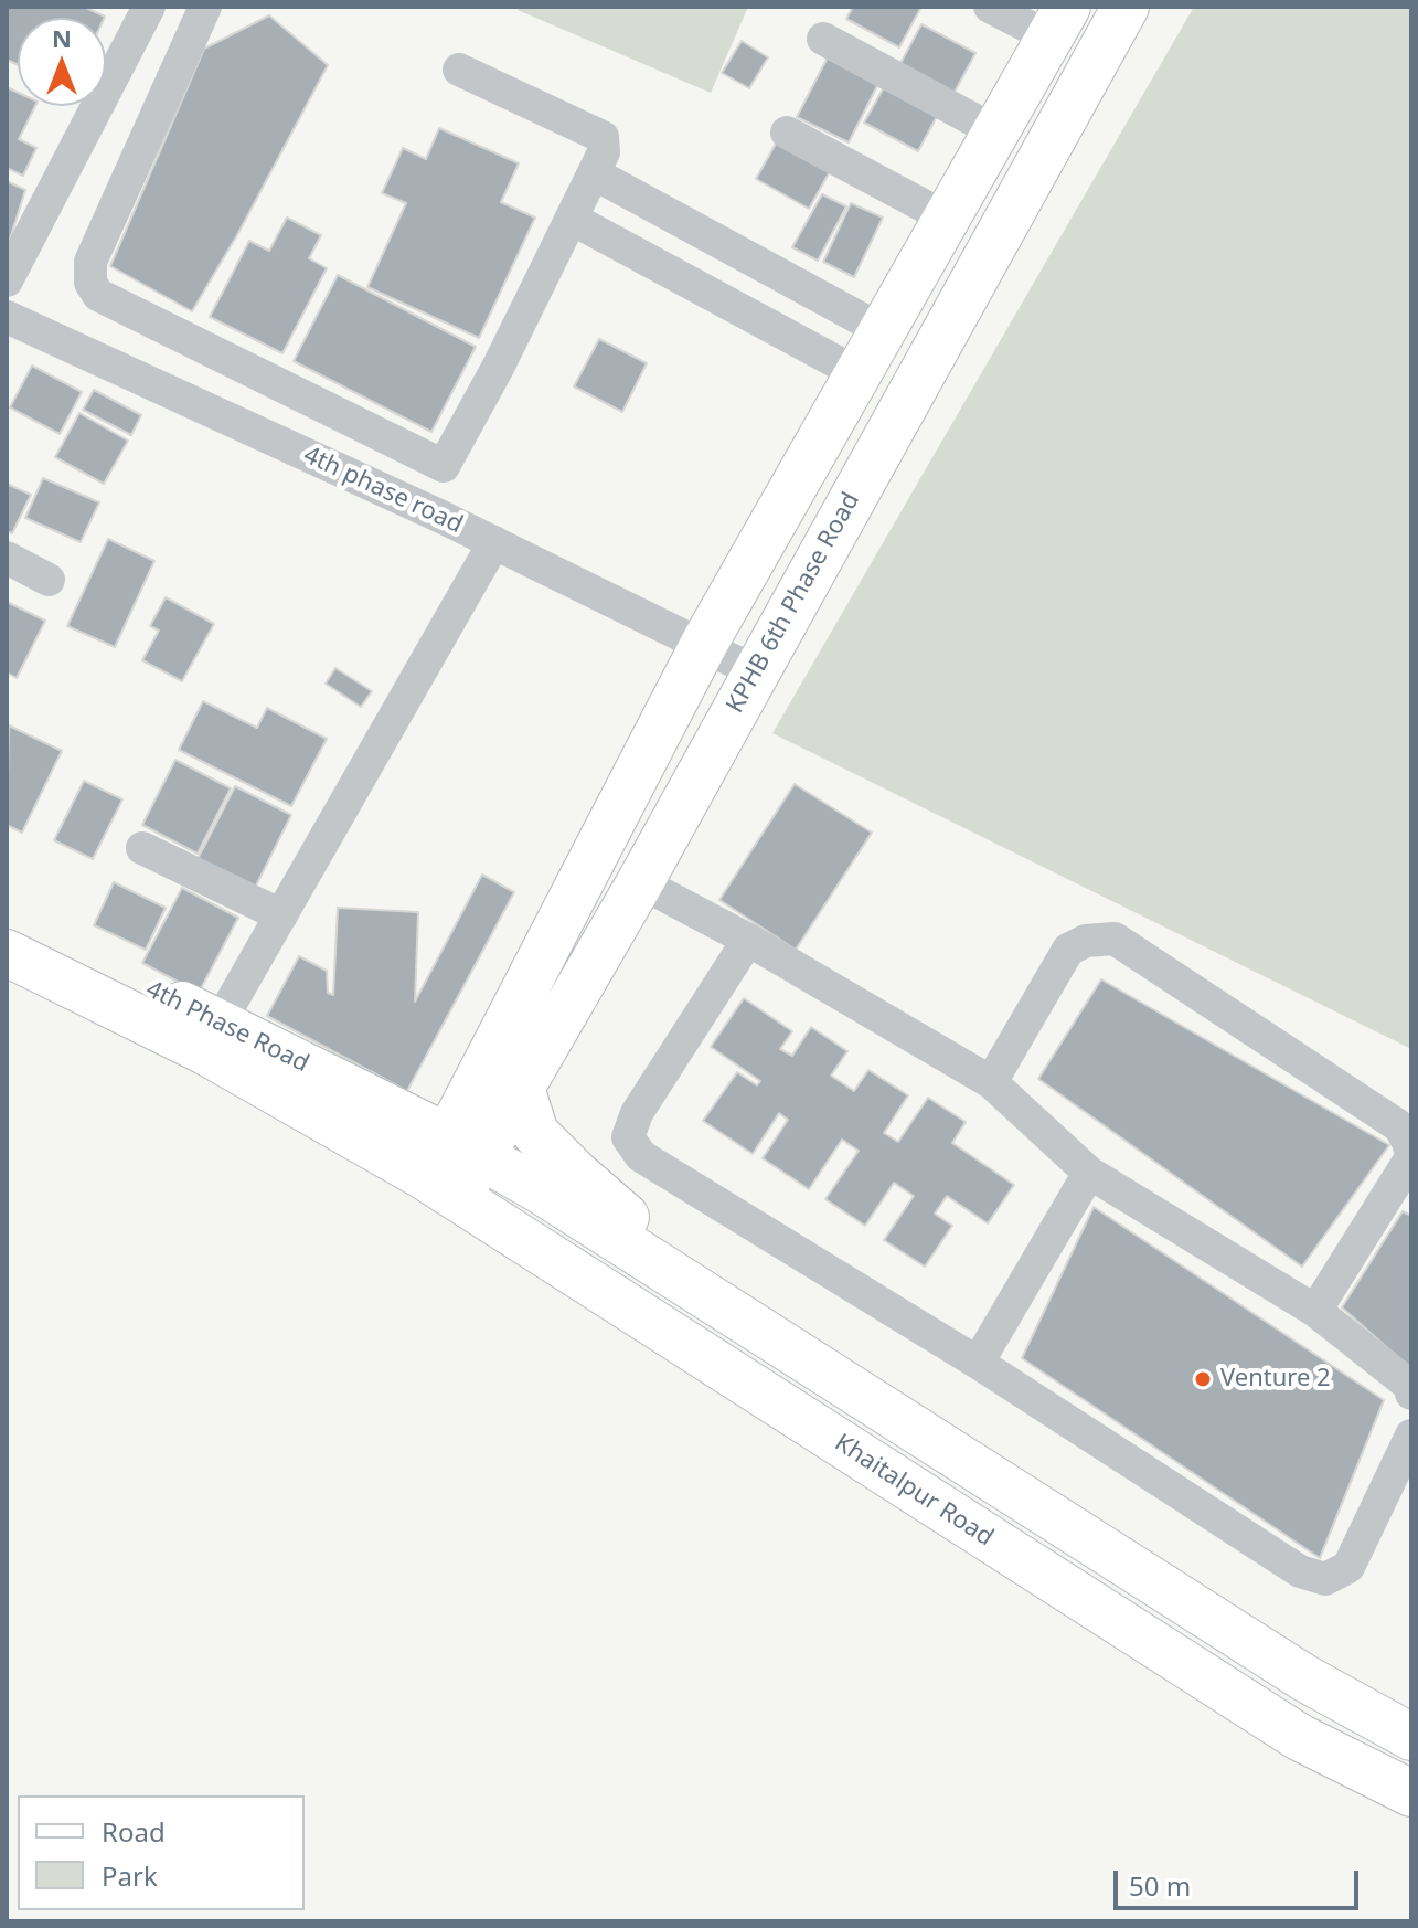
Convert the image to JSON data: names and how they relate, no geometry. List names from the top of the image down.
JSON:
{
  "streets": {
    "street": [
      "4th phase road",
      "KPHB 6th Phase Road",
      "4th Phase Road",
      "Khaitalpur Road"
    ]
  },
  "crossings": [
    ["4th phase road", "KPHB 6th Phase Road"],
    ["KPHB 6th Phase Road", "4th Phase Road"],
    ["KPHB 6th Phase Road", "Khaitalpur Road"],
    ["4th Phase Road", "Khaitalpur Road"]
  ],
  "places": ["Venture 2"],
  "legend": ["Road", "Park"],
  "scale_bar": "50 m",
  "north": "top"
}
